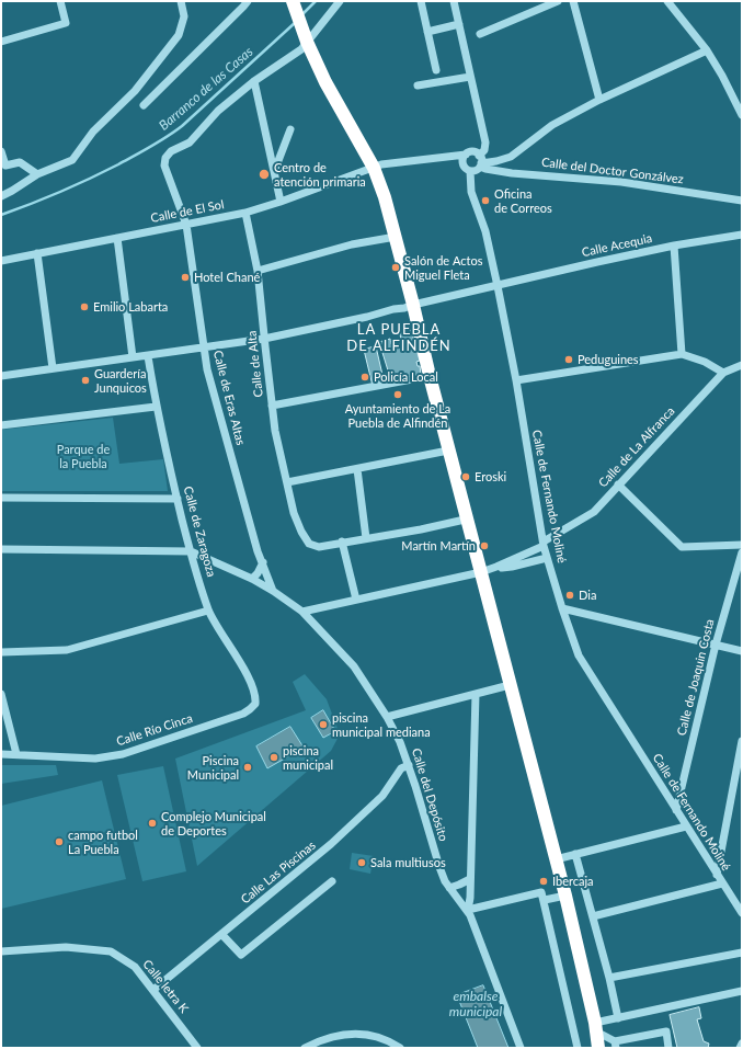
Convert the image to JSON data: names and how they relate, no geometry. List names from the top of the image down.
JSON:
{
  "streets": {
    "street": [
      "Calle del Doctor Gonzálvez",
      "Calle de El Sol",
      "Calle Acequia",
      "Calle de Alta",
      "Calle de Eras Altas",
      "Calle de La Alfranca",
      "Calle de Fernando Moliné",
      "Calle de Zaragoza",
      "Calle de Joaquin Costa",
      "Calle Río Cinca",
      "Calle del Depósito",
      "Calle Las Piscinas",
      "Calle letra K"
    ]
  },
  "crossings": [
    ["Calle del Doctor Gonzálvez", "Calle de Fernando Moliné"],
    ["Calle de El Sol", "Calle de Alta"],
    ["Calle de El Sol", "Calle de Eras Altas"],
    ["Calle Acequia", "Calle de Alta"],
    ["Calle Acequia", "Calle de Eras Altas"],
    ["Calle Acequia", "Calle de Fernando Moliné"],
    ["Calle Acequia", "Calle de Zaragoza"],
    ["Calle de Eras Altas", "Calle del Depósito"],
    ["Calle de La Alfranca", "Calle de Fernando Moliné"],
    ["Calle de Fernando Moliné", "Calle de Joaquin Costa"],
    ["Calle de Zaragoza", "Calle Río Cinca"],
    ["Calle de Zaragoza", "Calle del Depósito"],
    ["Calle del Depósito", "Calle Las Piscinas"],
    ["Calle Las Piscinas", "Calle letra K"]
  ],
  "districts": ["LA PUEBLA DE ALFINDÉN"],
  "water": ["Barranco de las Casas", "embalse municipal"],
  "parks": ["Parque de la Puebla"],
  "places": [
    "Centro de atención primaria",
    "Oficina de Correos",
    "Salón de Actos Miguel Fleta",
    "Hotel Chané",
    "Emilio Labarta",
    "Peduguines",
    "Policía Local",
    "Guardería Junquicos",
    "Ayuntamiento de La Puebla de Alfindén",
    "Eroski",
    "Martín Martín",
    "Dia",
    "piscina municipal mediana",
    "piscina municipal",
    "Piscina Municipal",
    "Complejo Municipal de Deportes",
    "campo futbol La Puebla",
    "Sala multiusos",
    "Ibercaja"
  ]
}
